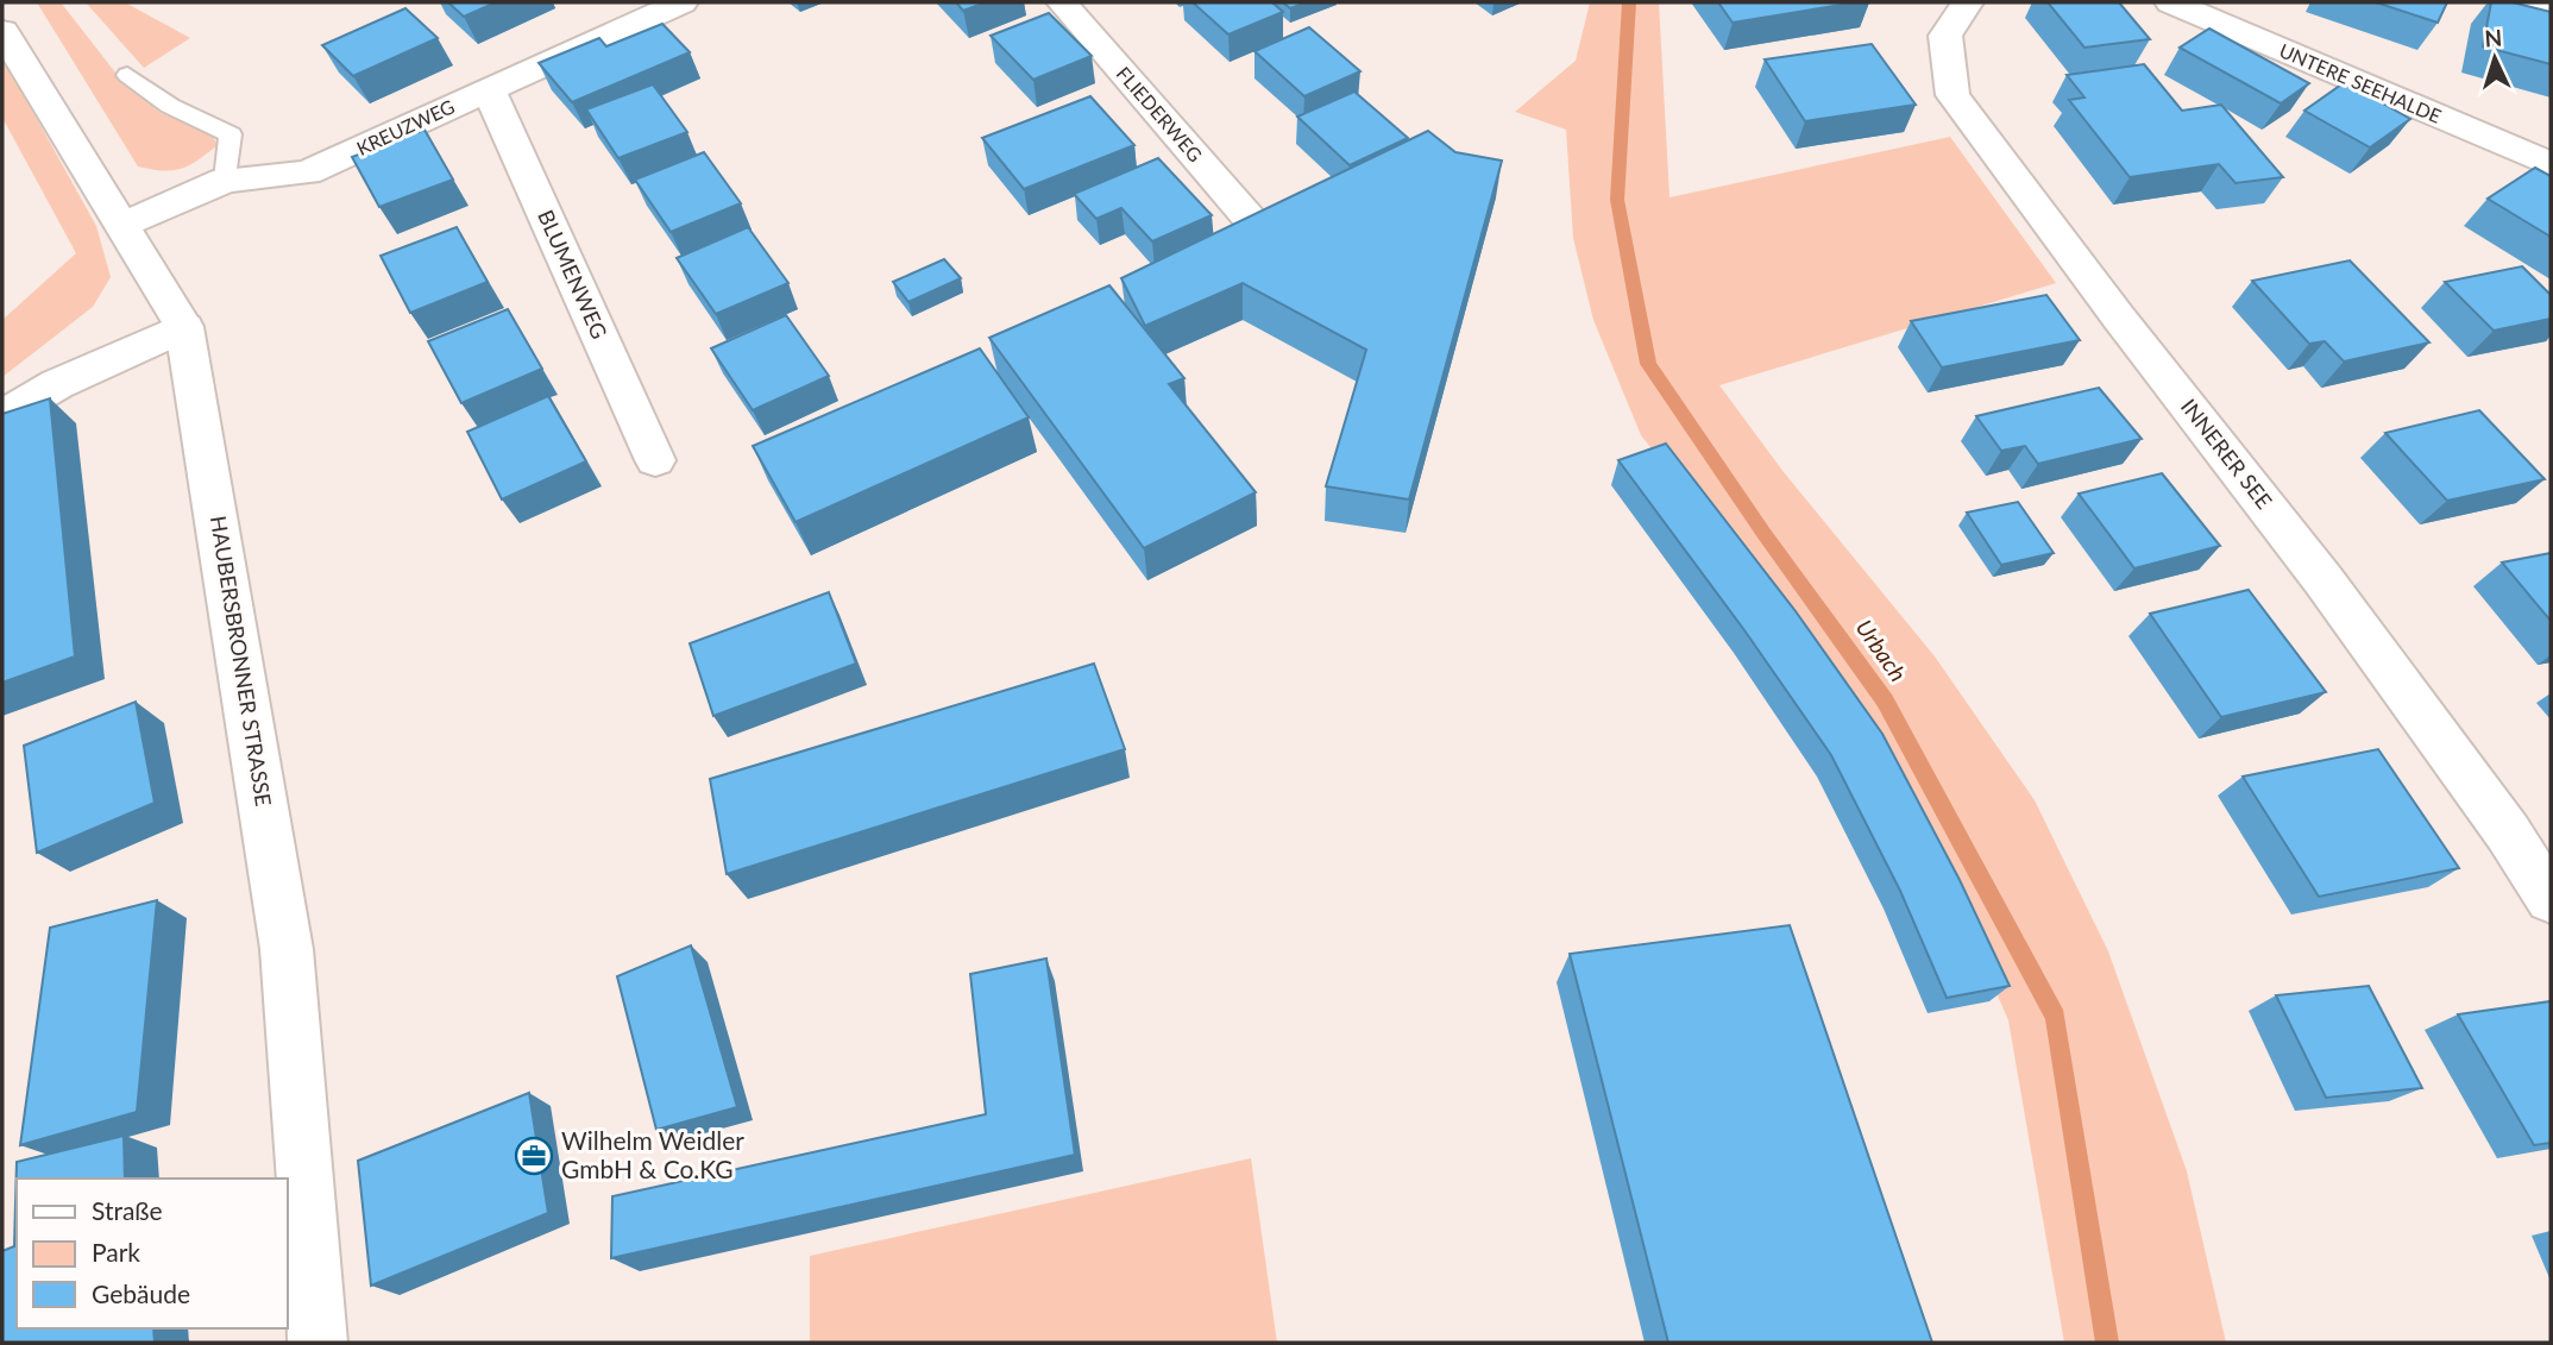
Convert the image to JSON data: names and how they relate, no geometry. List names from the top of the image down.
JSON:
{
  "streets": {
    "street": [
      "UNTERE SEEHALDE",
      "FLIEDERWEG",
      "KREUZWEG",
      "BLUMENWEG",
      "INNERER SEE",
      "HAUBERSBRONNER STRASSE"
    ]
  },
  "crossings": [
    ["KREUZWEG", "BLUMENWEG"],
    ["KREUZWEG", "HAUBERSBRONNER STRASSE"]
  ],
  "water": ["Urbach"],
  "places": {
    "office": ["Wilhelm Weidler GmbH & Co.KG"]
  },
  "legend": ["Straße", "Park", "Gebäude"],
  "north": "top"
}
